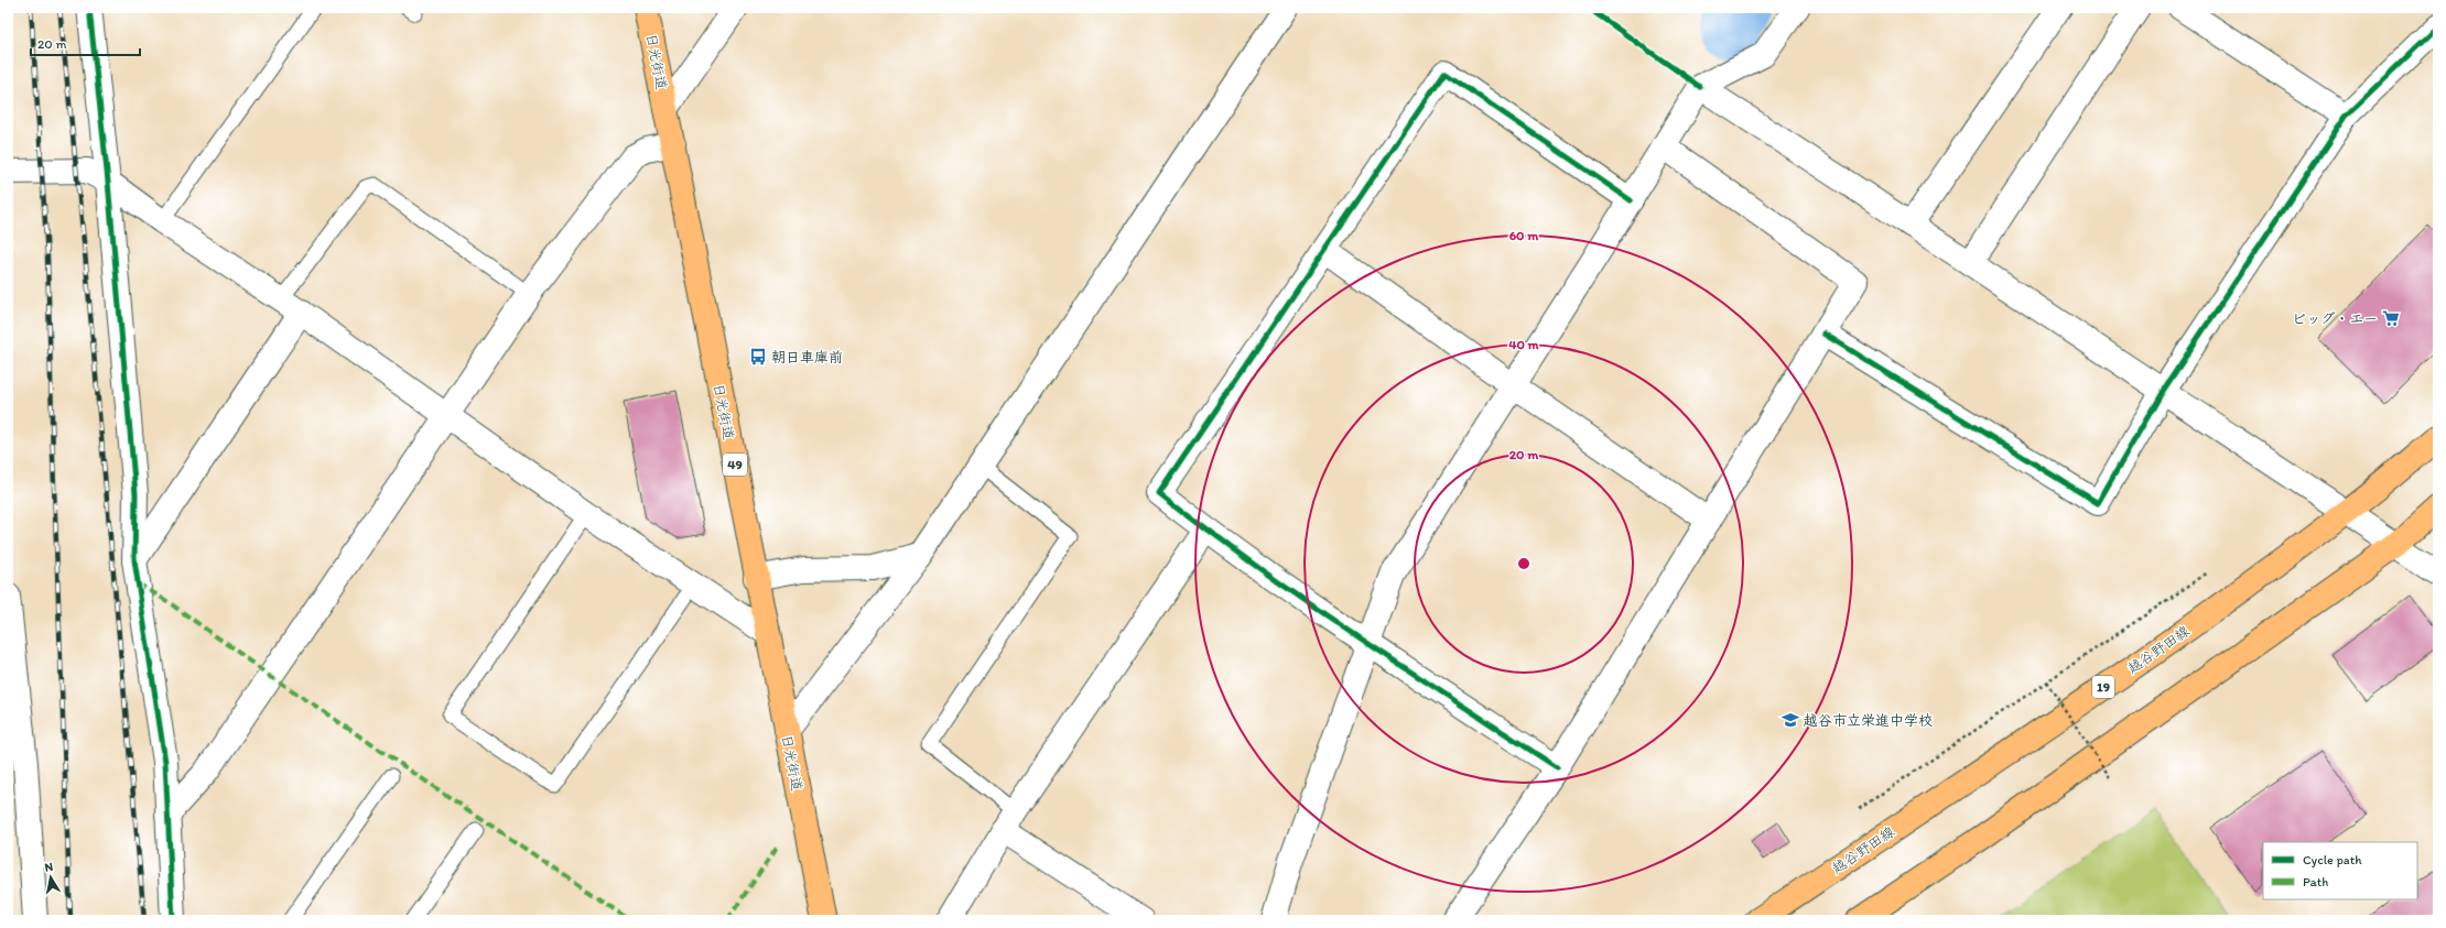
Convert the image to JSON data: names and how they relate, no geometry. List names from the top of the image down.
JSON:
{
  "streets": {
    "main road": [
      "日光街道",
      "49",
      "越谷野田線",
      "19"
    ]
  },
  "places": {
    "supermarket": ["ビッグ・エー"],
    "bus stop": ["朝日車庫前"],
    "school or university": ["越谷市立栄進中学校"]
  },
  "legend": ["Cycle path", "Path"],
  "scale_bar": "20 m",
  "north": "top",
  "rings": ["60 m", "40 m", "20 m"]
}
